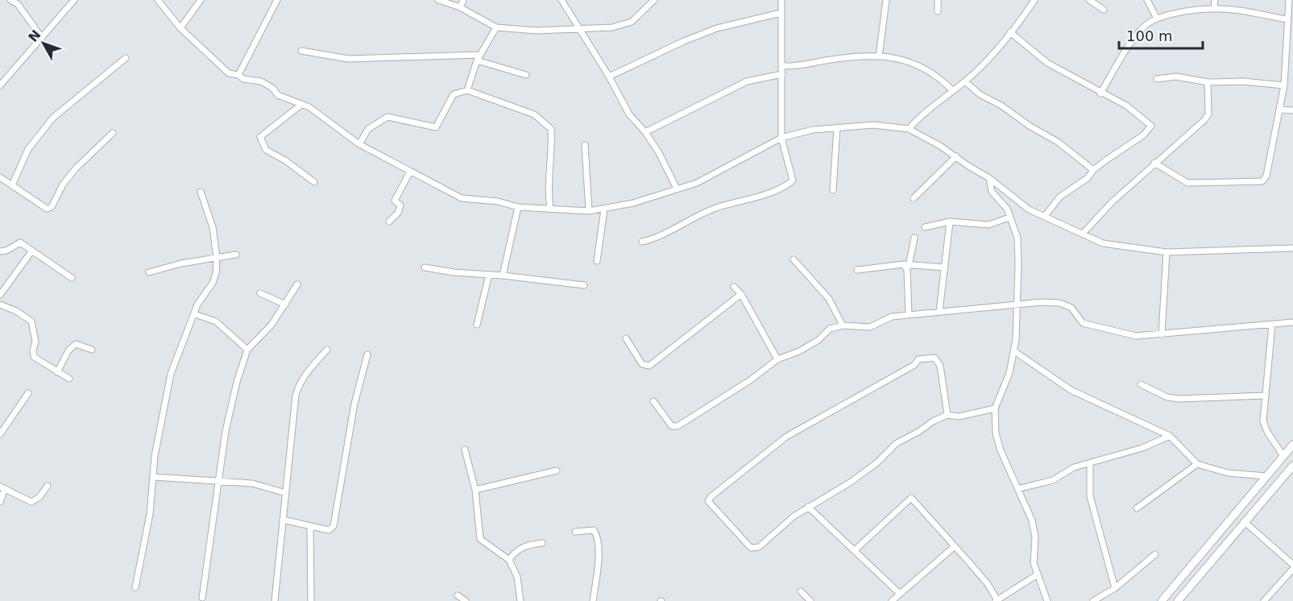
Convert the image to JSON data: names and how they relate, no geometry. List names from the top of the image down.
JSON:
{
  "scale_bar": "100 m",
  "north": "top left"
}
